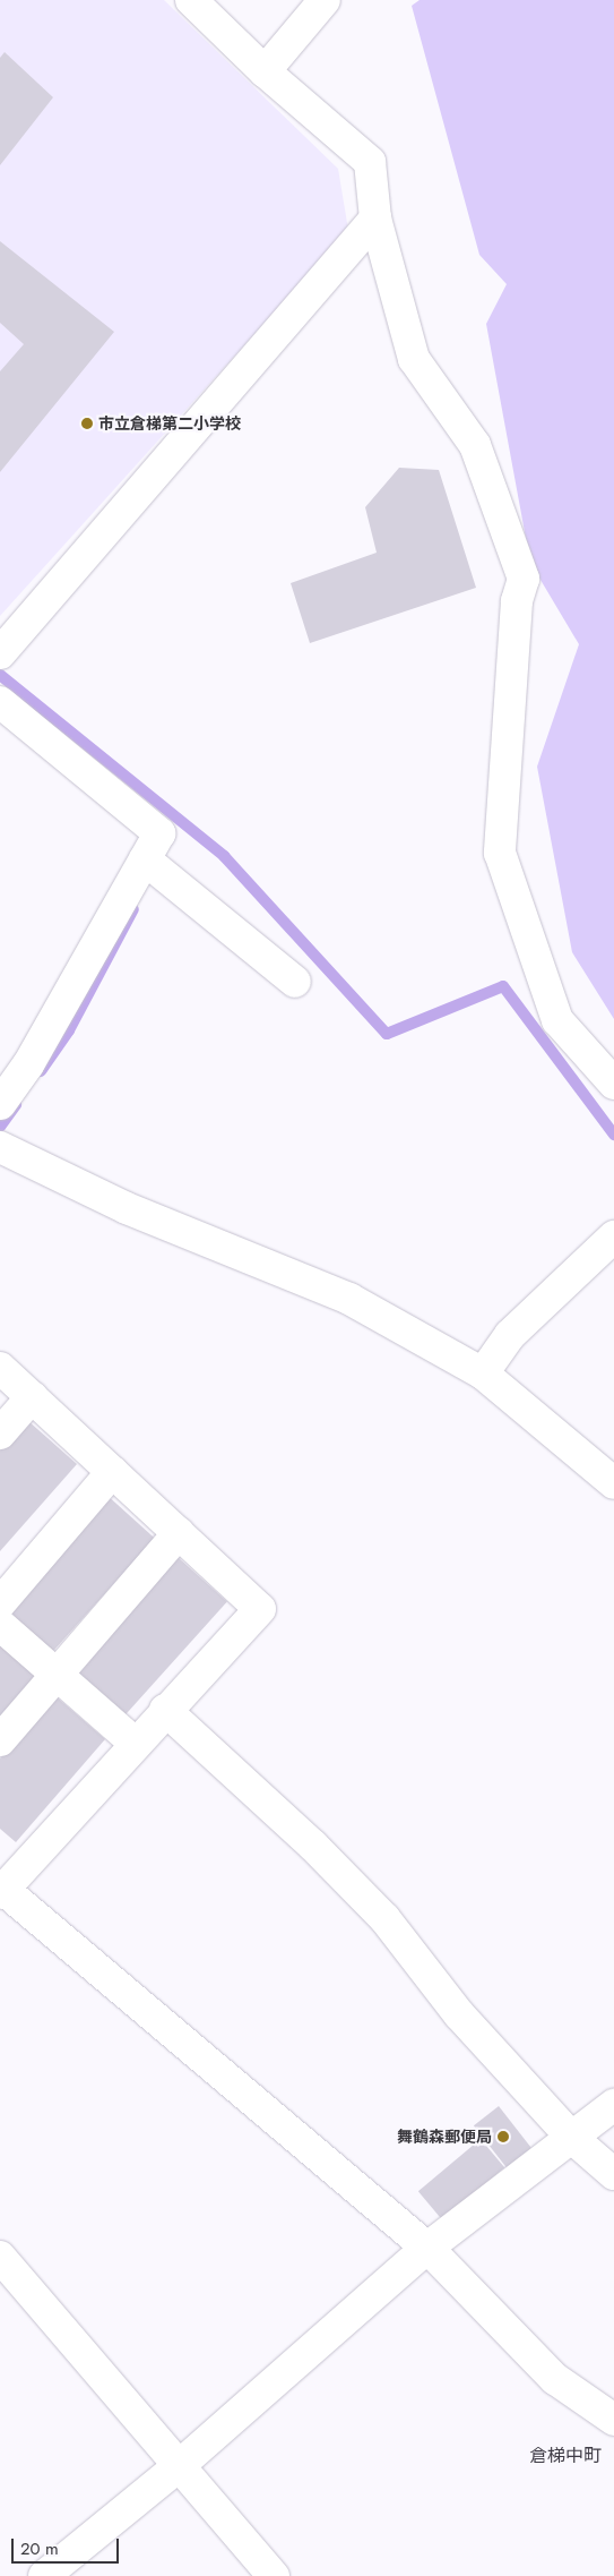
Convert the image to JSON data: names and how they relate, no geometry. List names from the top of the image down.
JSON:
{
  "districts": ["倉梯中町"],
  "places": ["市立倉梯第二小学校", "舞鶴森郵便局"],
  "scale_bar": "20 m"
}
